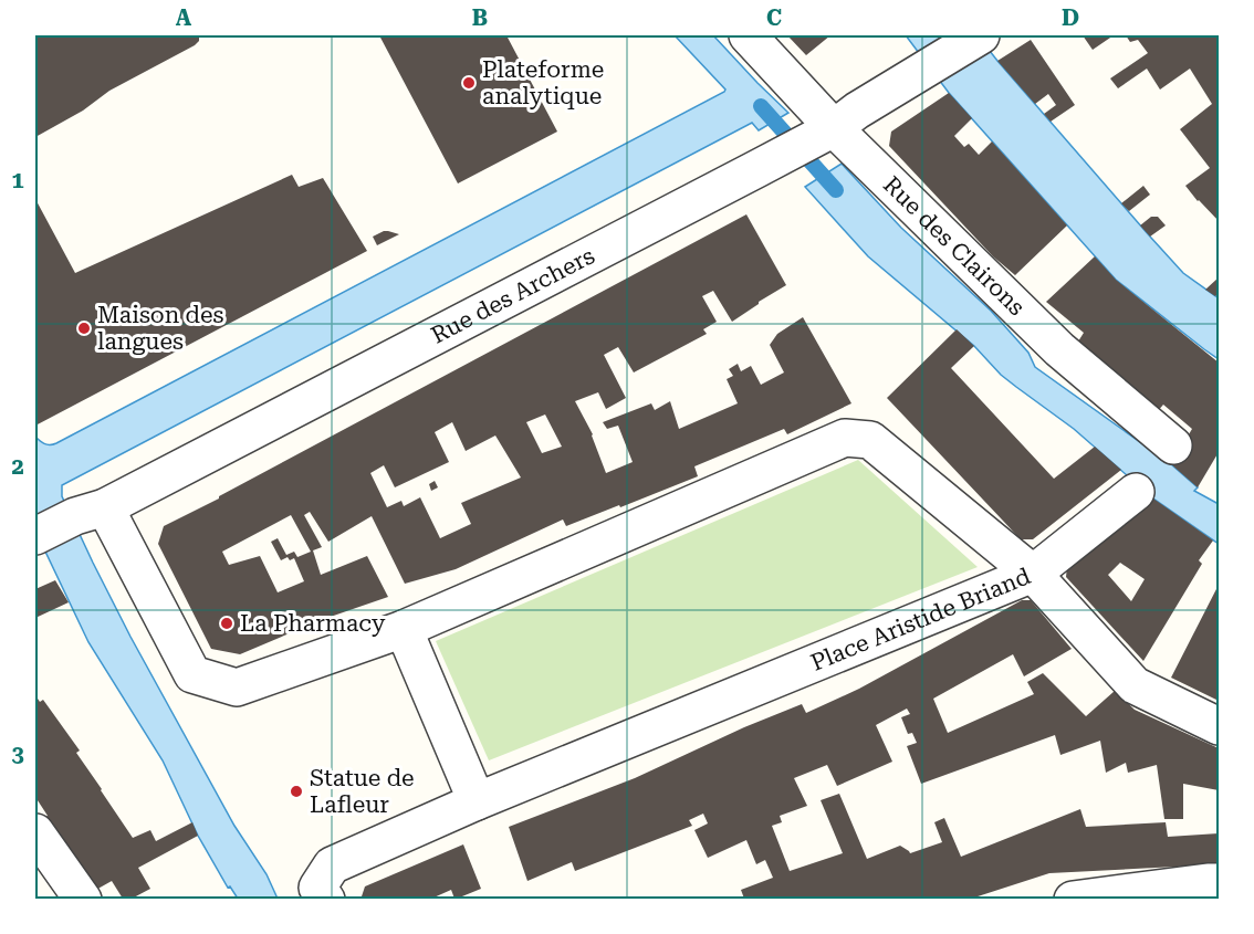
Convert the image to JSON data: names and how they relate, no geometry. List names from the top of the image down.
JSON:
{
  "streets": {
    "street": ["Rue des Clairons", "Rue des Archers", "Place Aristide Briand"]
  },
  "crossings": [
    ["Rue des Clairons", "Rue des Archers"],
    ["Rue des Archers", "Place Aristide Briand"]
  ],
  "places": [
    "Plateforme analytique",
    "Maison des langues",
    "La Pharmacy",
    "Statue de Lafleur"
  ],
  "grid": {
    "columns": [
      "A",
      "B",
      "C",
      "D"
    ],
    "rows": ["1", "2", "3"]
  }
}
